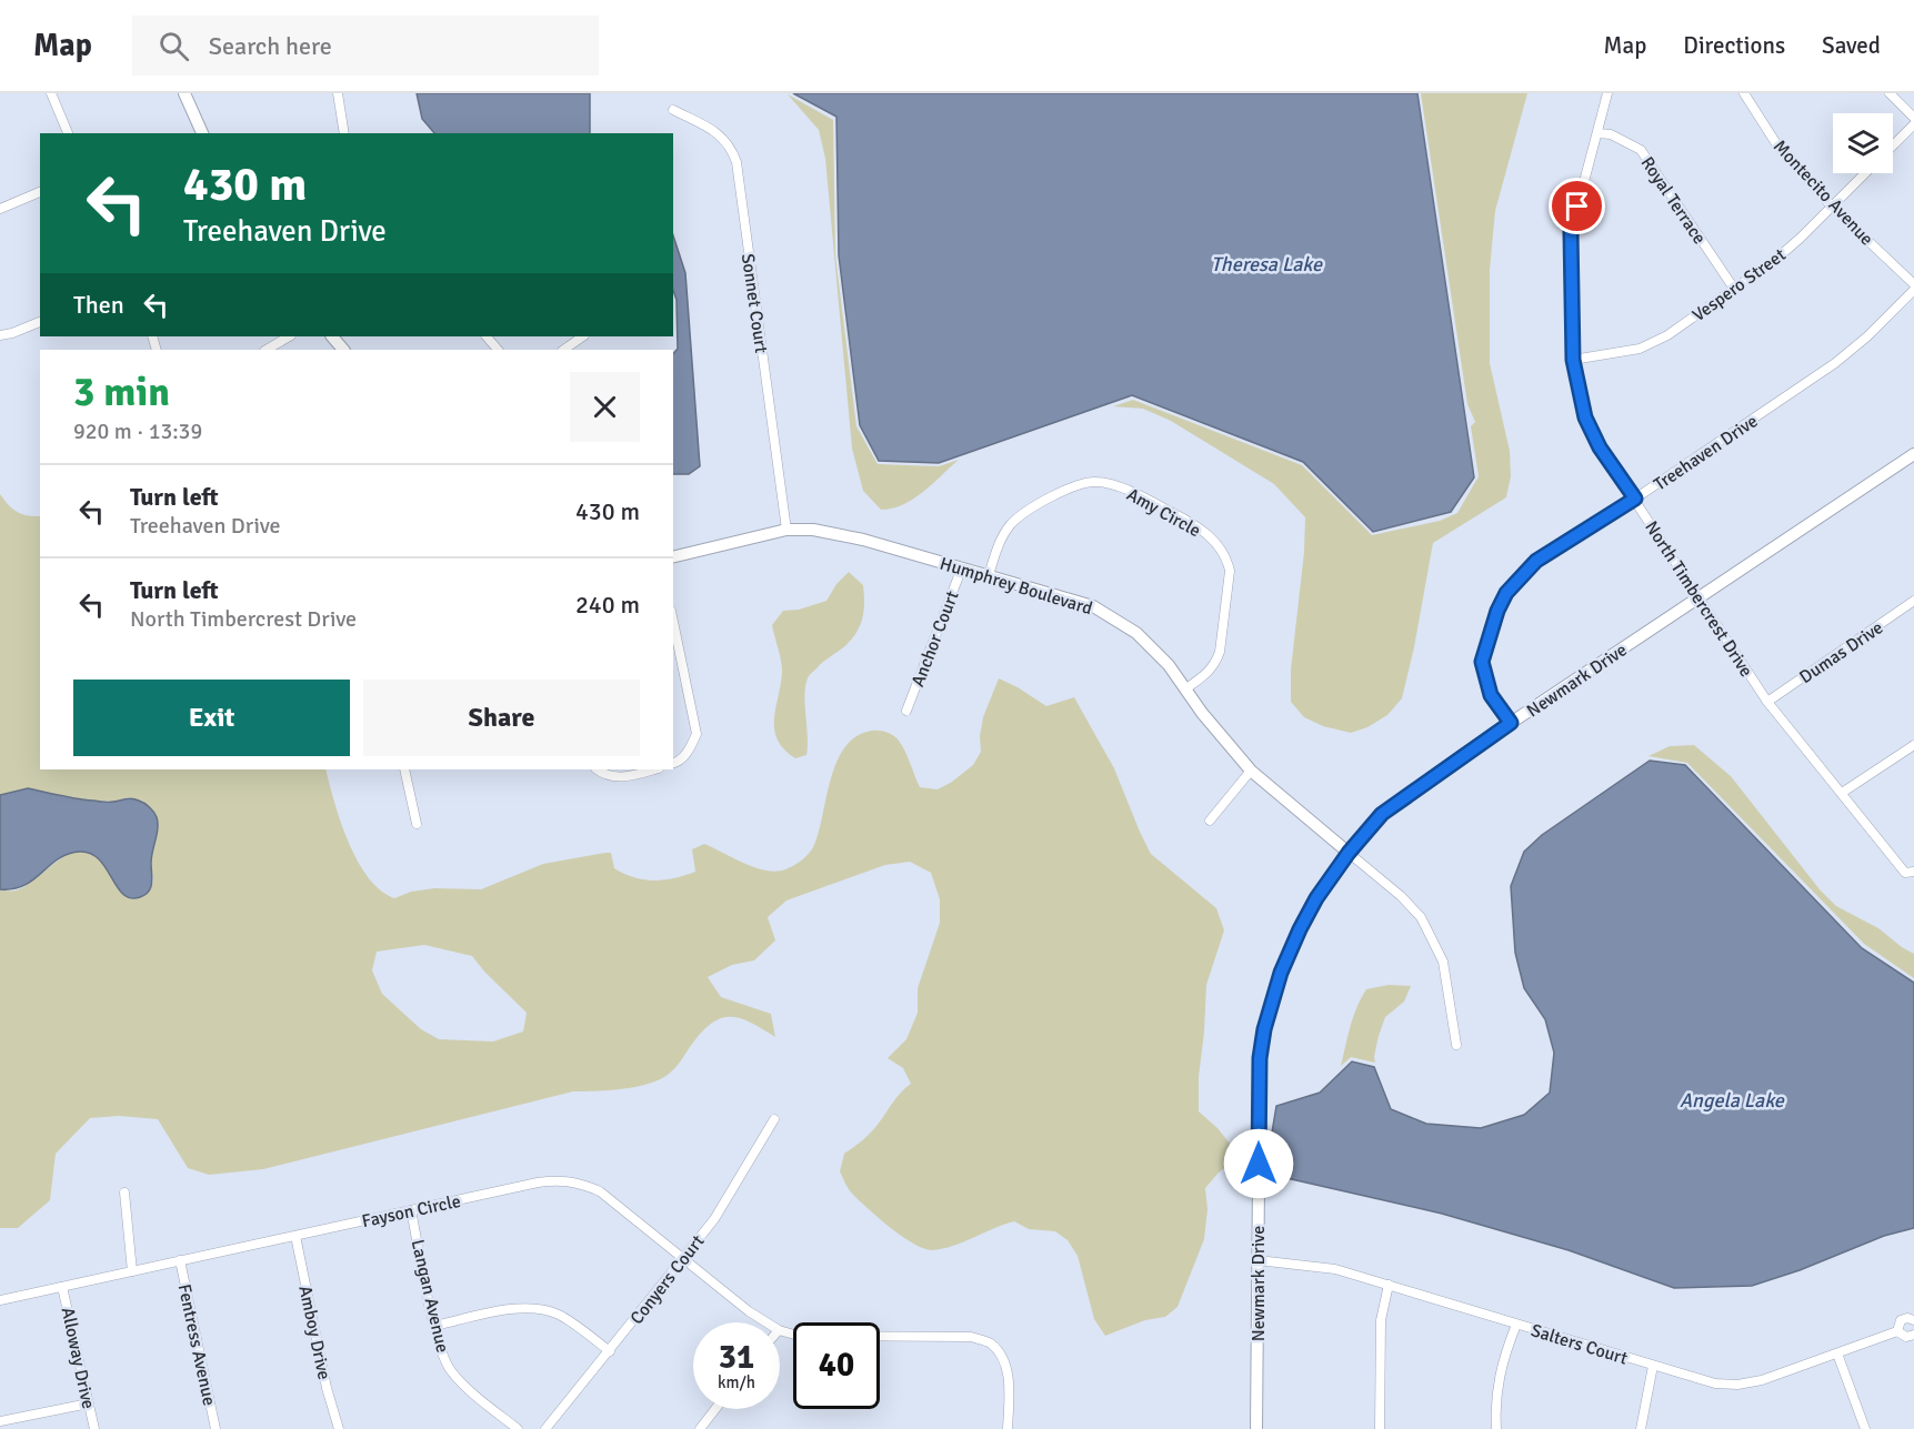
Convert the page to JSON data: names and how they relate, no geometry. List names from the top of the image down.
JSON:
{
  "streets": {
    "street": [
      "Montecito Avenue",
      "Royal Terrace",
      "Vespero Street",
      "Sonnet Court",
      "Treehaven Drive",
      "Amy Circle",
      "Humphrey Boulevard",
      "North Timbercrest Drive",
      "Anchor Court",
      "Dumas Drive",
      "Newmark Drive",
      "Fayson Circle",
      "Conyers Court",
      "Langan Avenue",
      "Amboy Drive",
      "Salters Court",
      "Fentress Avenue",
      "Alloway Drive"
    ]
  },
  "crossings": [
    ["Montecito Avenue", "Vespero Street"],
    ["Royal Terrace", "Vespero Street"],
    ["Royal Terrace", "North Timbercrest Drive"],
    ["Vespero Street", "North Timbercrest Drive"],
    ["Sonnet Court", "Humphrey Boulevard"],
    ["Treehaven Drive", "North Timbercrest Drive"],
    ["Treehaven Drive", "Newmark Drive"],
    ["Amy Circle", "Humphrey Boulevard"],
    ["Humphrey Boulevard", "Anchor Court"],
    ["Humphrey Boulevard", "Newmark Drive"],
    ["North Timbercrest Drive", "Dumas Drive"],
    ["North Timbercrest Drive", "Newmark Drive"],
    ["Newmark Drive", "Salters Court"],
    ["Fayson Circle", "Conyers Court"],
    ["Fayson Circle", "Langan Avenue"],
    ["Fayson Circle", "Amboy Drive"],
    ["Fayson Circle", "Fentress Avenue"],
    ["Fayson Circle", "Alloway Drive"]
  ],
  "water": ["Theresa Lake", "Angela Lake"],
  "page": {
    "header": "Map",
    "search": "Search here",
    "nav": ["Map", "Directions", "Saved"],
    "turn": ["430 m", "Treehaven Drive"],
    "then": "Then",
    "heading": ["3 min", "920 m · 13:39"],
    "list": [
      {
        "name": "Turn left",
        "note": "Treehaven Drive",
        "value": "430 m"
      },
      {
        "name": "Turn left",
        "note": "North Timbercrest Drive",
        "value": "240 m"
      }
    ],
    "buttons": ["Exit", "Share"],
    "speed": "31 km/h",
    "limit": "40"
  }
}
